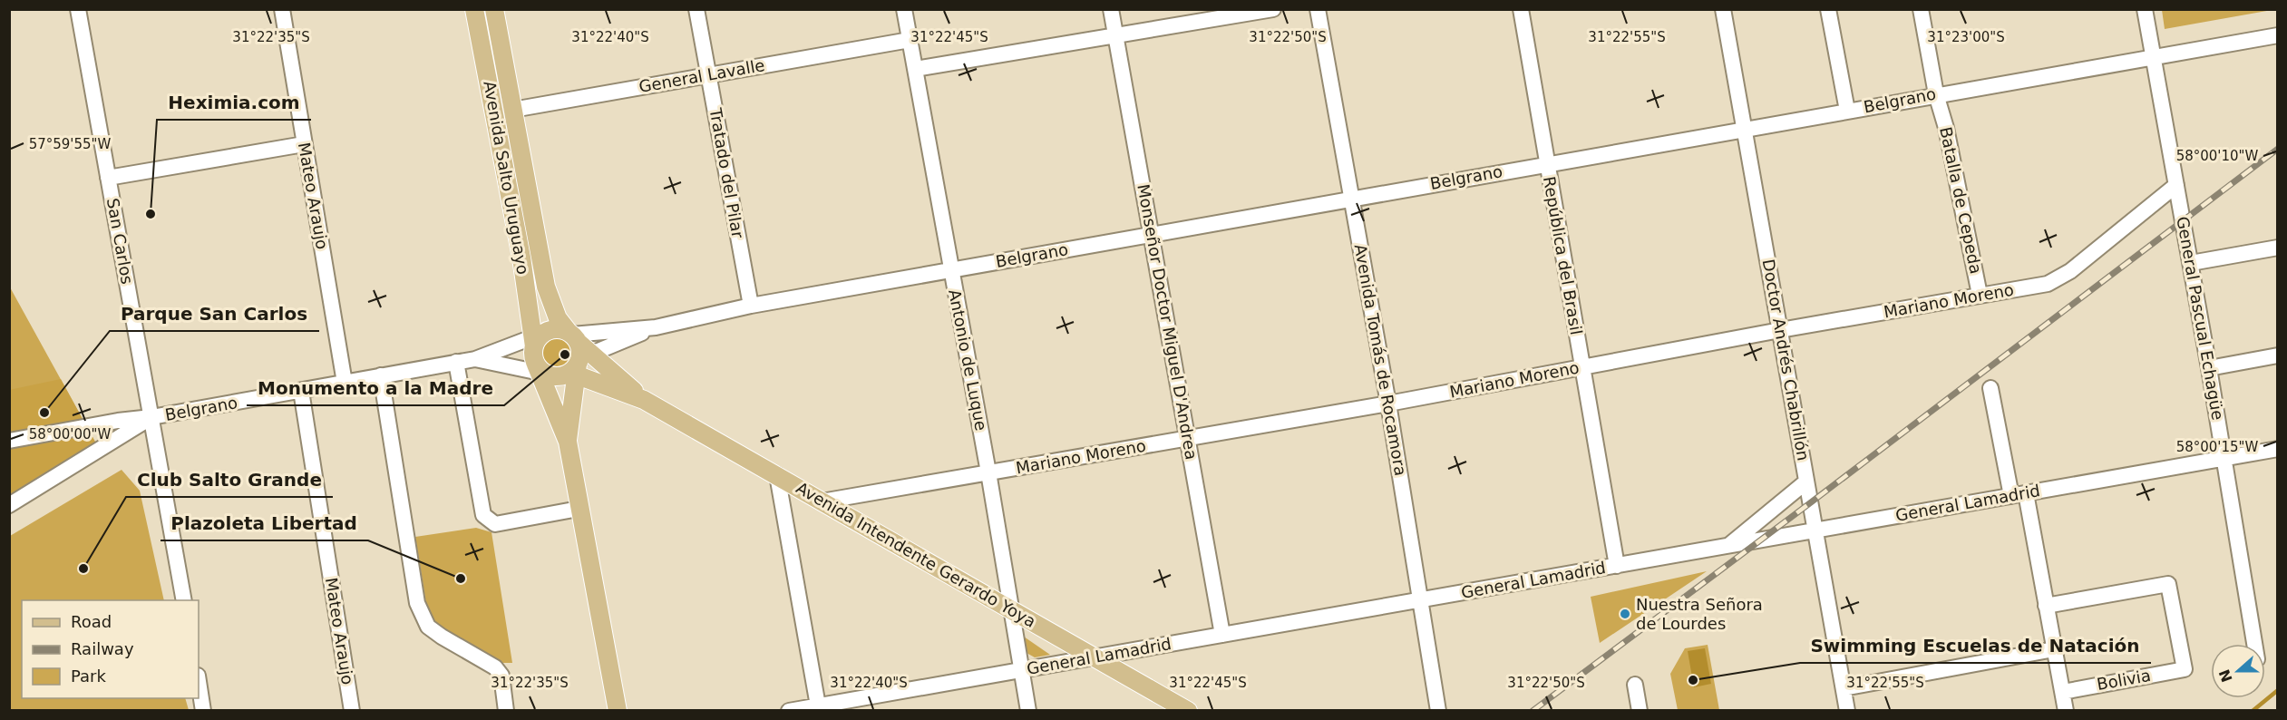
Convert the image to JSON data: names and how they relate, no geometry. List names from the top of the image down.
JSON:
{
  "streets": {
    "main road": ["Avenida Salto Uruguayo", "Avenida Intendente Gerardo Yoya"],
    "street": [
      "General Lavalle",
      "Belgrano",
      "Tratado del Pilar",
      "Mateo Araujo",
      "Batalla de Cepeda",
      "San Carlos",
      "República del Brasil",
      "Mariano Moreno",
      "General Pascual Echagüe",
      "Monseñor Doctor Miguel D'Andrea",
      "Antonio de Luque",
      "Avenida Tomás de Rocamora",
      "Doctor Andrés Chabrillón",
      "General Lamadrid",
      "Bolivia"
    ]
  },
  "crossings": [
    ["General Lavalle", "Tratado del Pilar"],
    ["General Lavalle", "Avenida Salto Uruguayo"],
    ["General Lavalle", "Antonio de Luque"],
    ["Belgrano", "Tratado del Pilar"],
    ["Belgrano", "Avenida Salto Uruguayo"],
    ["Belgrano", "Mateo Araujo"],
    ["Belgrano", "Batalla de Cepeda"],
    ["Belgrano", "San Carlos"],
    ["Belgrano", "República del Brasil"],
    ["Belgrano", "General Pascual Echagüe"],
    ["Belgrano", "Monseñor Doctor Miguel D'Andrea"],
    ["Belgrano", "Antonio de Luque"],
    ["Belgrano", "Avenida Tomás de Rocamora"],
    ["Belgrano", "Doctor Andrés Chabrillón"],
    ["Belgrano", "Avenida Intendente Gerardo Yoya"],
    ["Avenida Salto Uruguayo", "Avenida Intendente Gerardo Yoya"],
    ["Batalla de Cepeda", "Mariano Moreno"],
    ["República del Brasil", "Mariano Moreno"],
    ["República del Brasil", "General Lamadrid"],
    ["Mariano Moreno", "General Pascual Echagüe"],
    ["Mariano Moreno", "Monseñor Doctor Miguel D'Andrea"],
    ["Mariano Moreno", "Antonio de Luque"],
    ["Mariano Moreno", "Avenida Tomás de Rocamora"],
    ["Mariano Moreno", "Doctor Andrés Chabrillón"],
    ["Mariano Moreno", "Avenida Intendente Gerardo Yoya"],
    ["General Pascual Echagüe", "General Lamadrid"],
    ["Monseñor Doctor Miguel D'Andrea", "General Lamadrid"],
    ["Antonio de Luque", "General Lamadrid"],
    ["Antonio de Luque", "Avenida Intendente Gerardo Yoya"],
    ["Avenida Tomás de Rocamora", "General Lamadrid"],
    ["Doctor Andrés Chabrillón", "General Lamadrid"],
    ["General Lamadrid", "Avenida Intendente Gerardo Yoya"]
  ],
  "places": [
    "Heximia.com",
    "Monumento a la Madre",
    "Parque San Carlos",
    "Club Salto Grande",
    "Plazoleta Libertad",
    "Nuestra Señora de Lourdes",
    "Swimming Escuelas de Natación"
  ],
  "legend": ["Road", "Railway", "Park"],
  "north": "left",
  "coordinates": [
    "31°22'35\"S",
    "31°22'40\"S",
    "31°22'45\"S",
    "31°22'50\"S",
    "31°22'55\"S",
    "31°23'00\"S",
    "57°59'55\"W",
    "58°00'10\"W",
    "58°00'00\"W",
    "58°00'15\"W"
  ]
}
